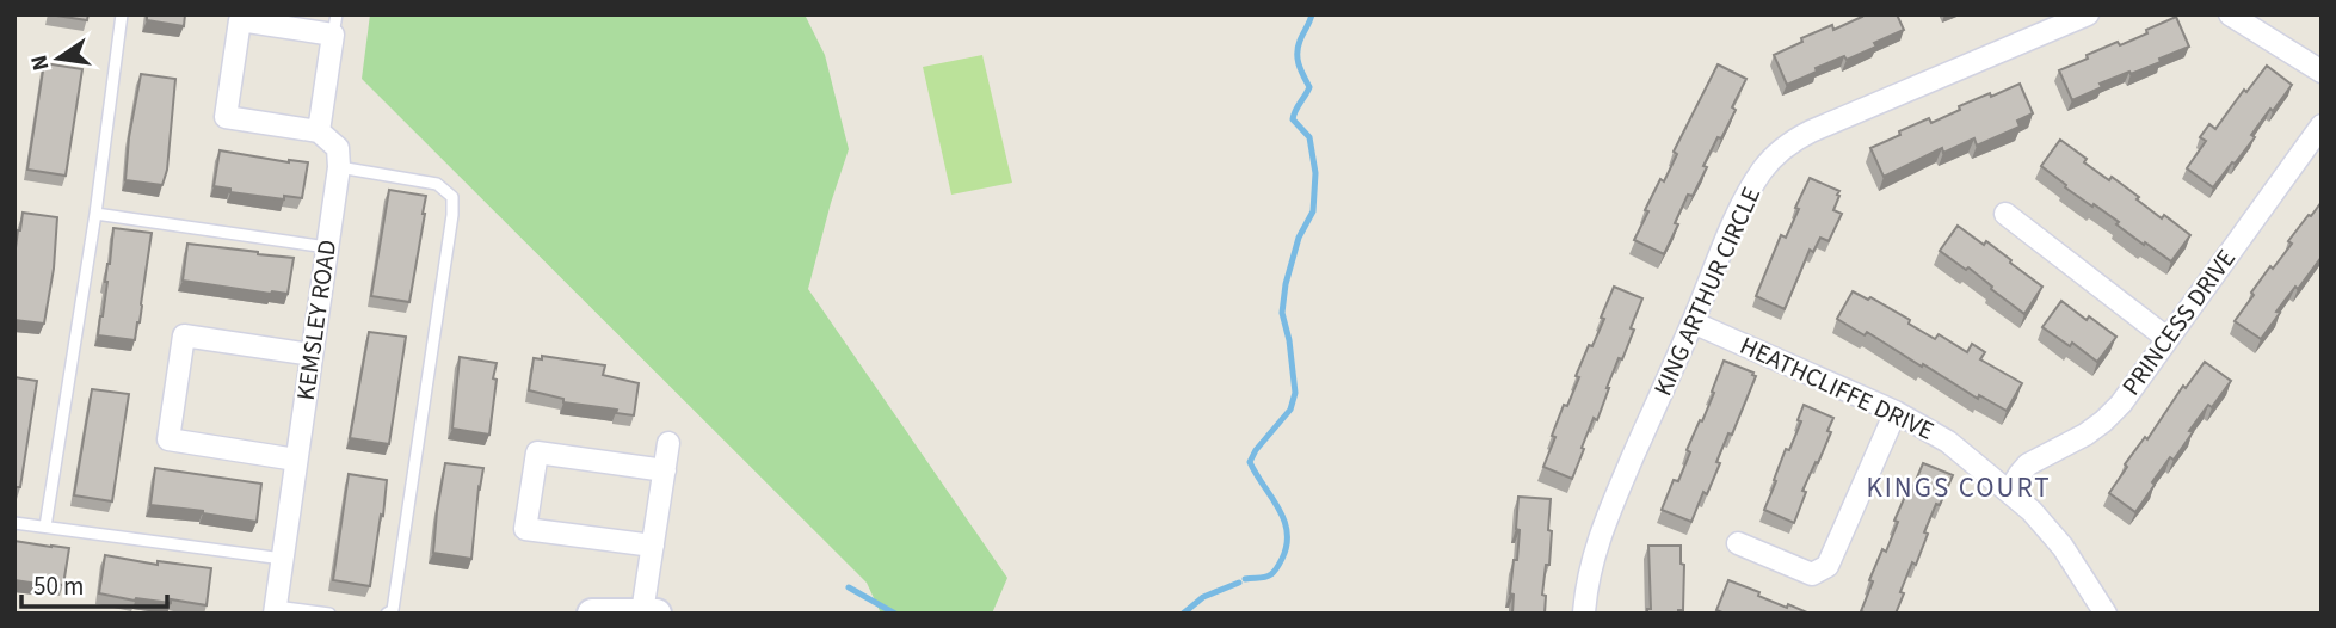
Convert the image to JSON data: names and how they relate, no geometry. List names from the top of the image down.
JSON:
{
  "streets": {
    "street": [
      "KING ARTHUR CIRCLE",
      "KEMSLEY ROAD",
      "PRINCESS DRIVE",
      "HEATHCLIFFE DRIVE"
    ]
  },
  "crossings": [
    ["KING ARTHUR CIRCLE", "HEATHCLIFFE DRIVE"],
    ["PRINCESS DRIVE", "HEATHCLIFFE DRIVE"]
  ],
  "districts": ["KINGS COURT"],
  "scale_bar": "50 m",
  "north": "left"
}
